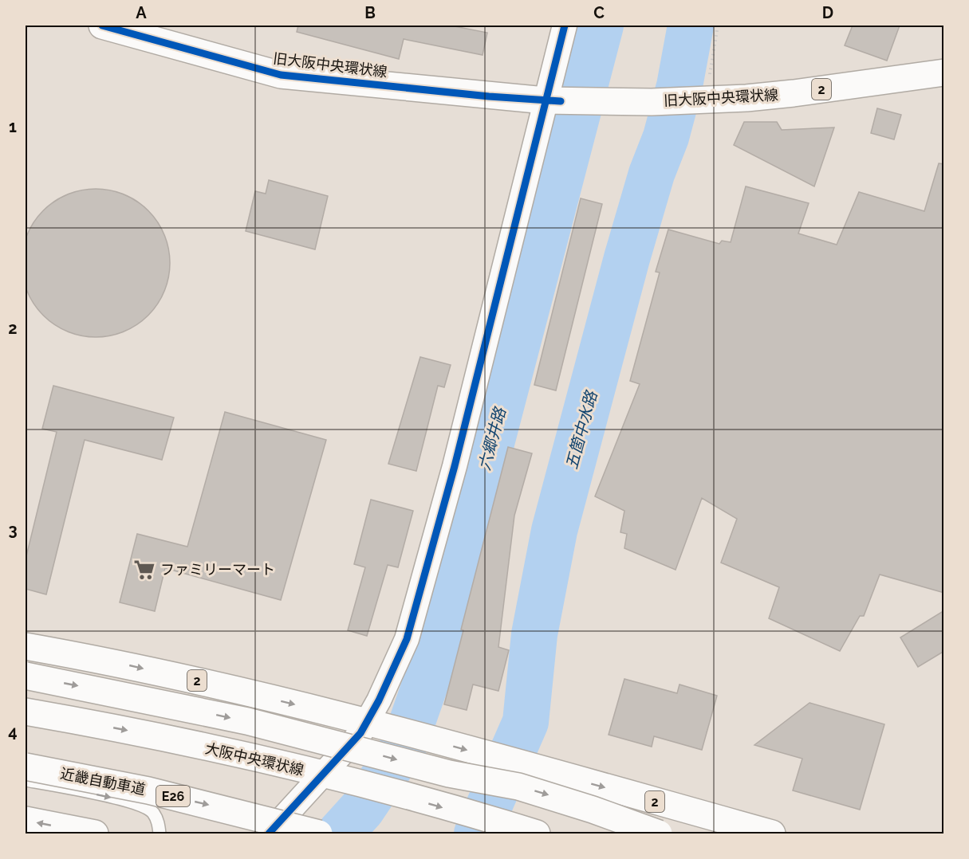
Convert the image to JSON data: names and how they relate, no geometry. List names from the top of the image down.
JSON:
{
  "streets": {
    "main road": [
      "旧大阪中央環状線",
      "2",
      "大阪中央環状線",
      "近畿自動車道",
      "E26"
    ]
  },
  "water": ["五箇中水路", "六郷井路"],
  "places": {
    "supermarket": ["ファミリーマート"]
  },
  "grid": {
    "columns": [
      "A",
      "B",
      "C",
      "D"
    ],
    "rows": [
      "1",
      "2",
      "3",
      "4"
    ]
  }
}
